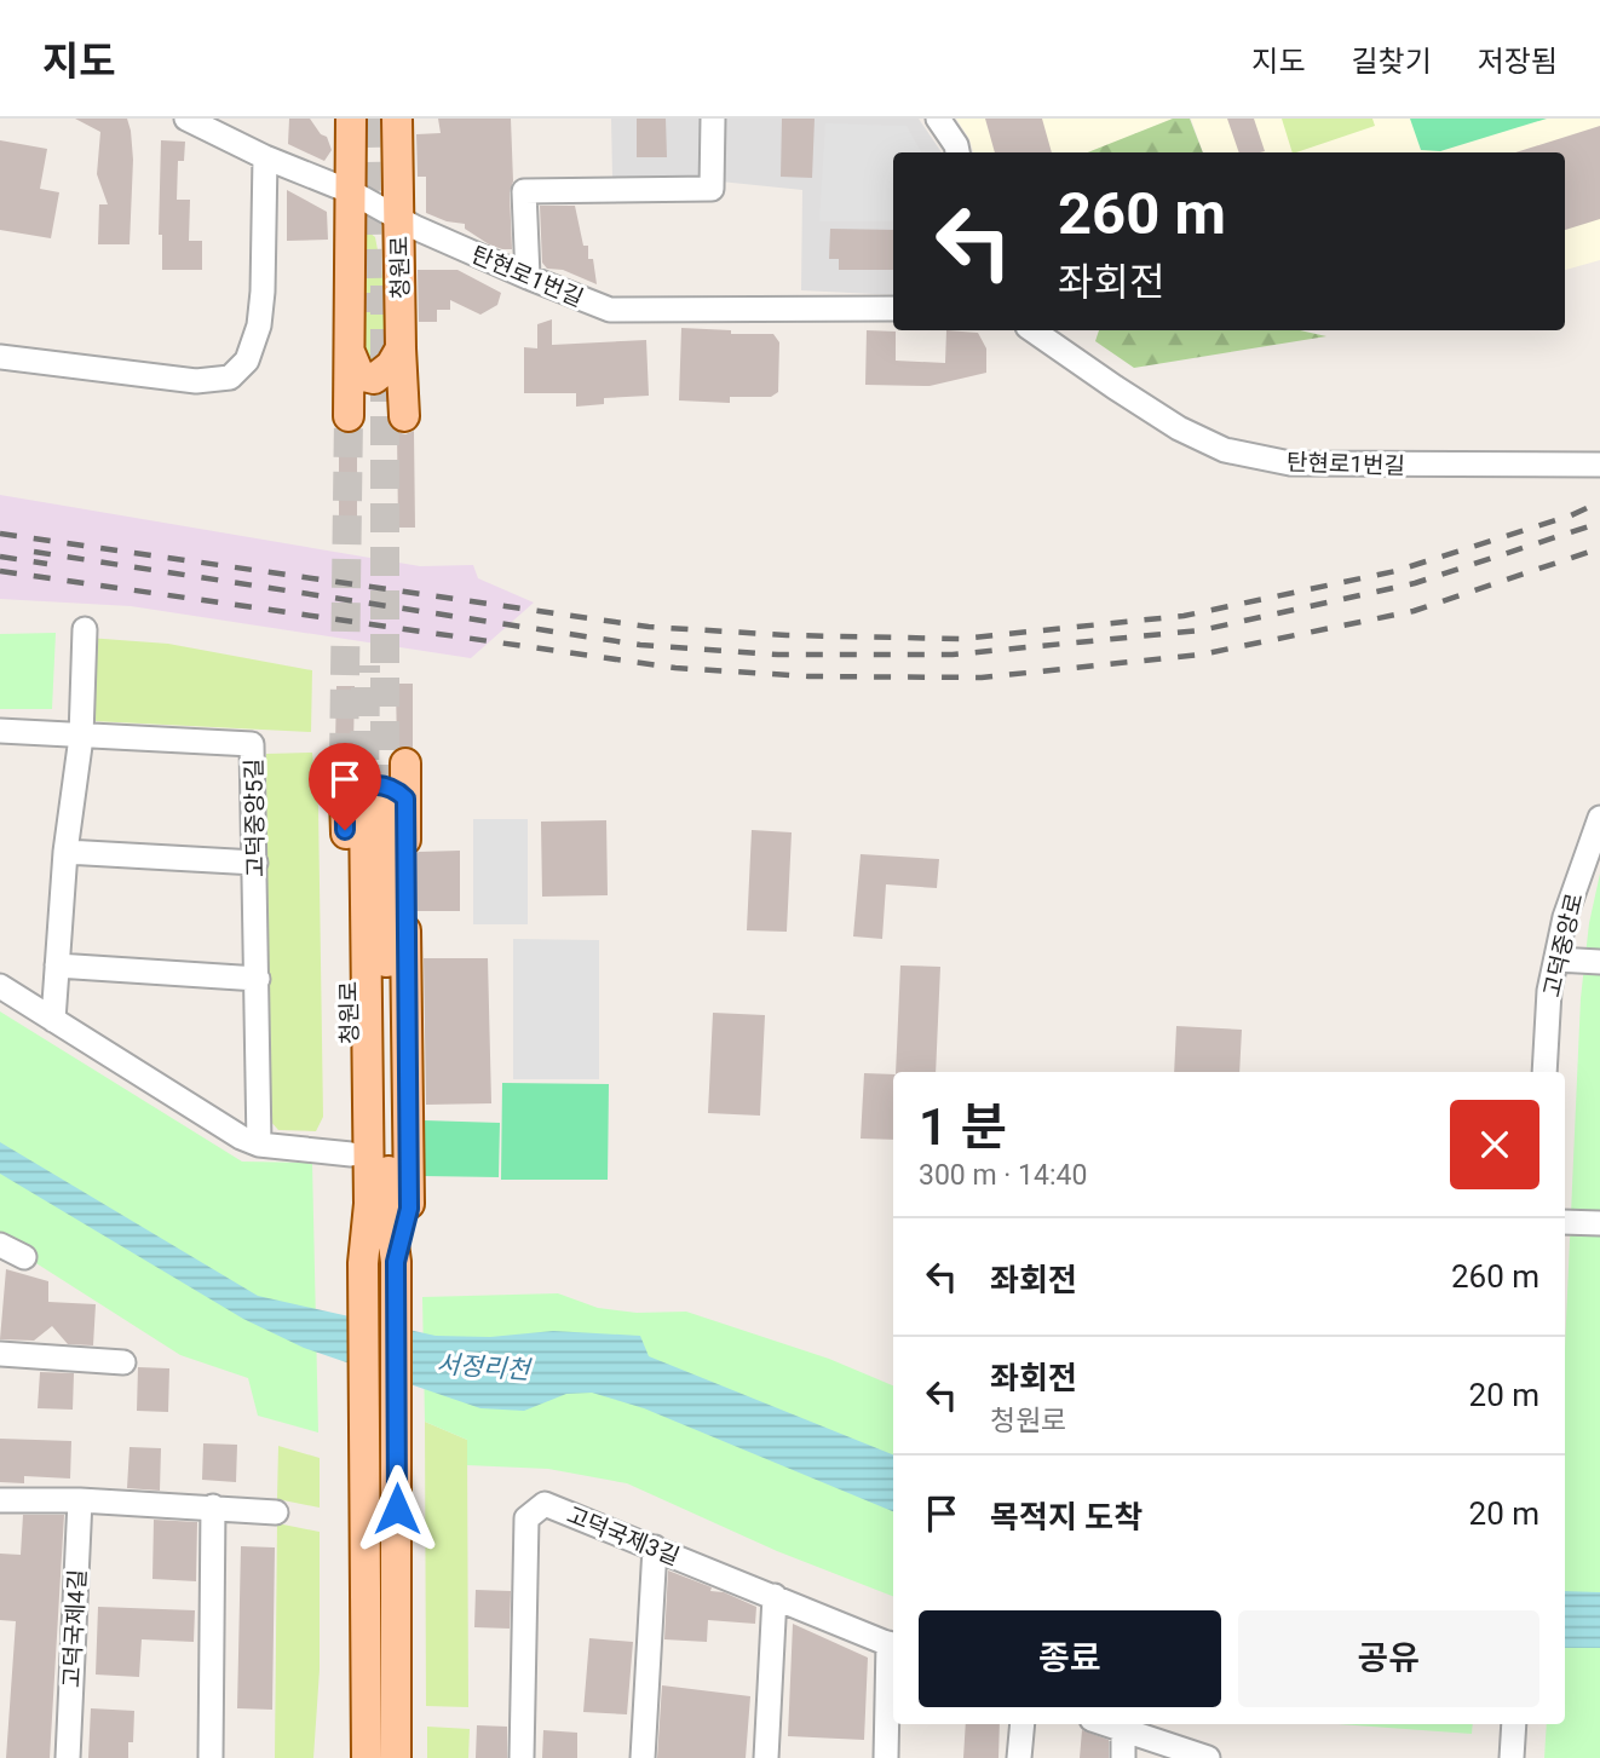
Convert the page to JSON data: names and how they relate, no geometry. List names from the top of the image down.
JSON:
{
  "streets": {
    "main road": ["청원로"],
    "street": [
      "탄현로1번길",
      "고덕중앙5길",
      "고덕중앙로",
      "고덕국제3길",
      "고덕국제4길"
    ]
  },
  "crossings": [
    ["청원로", "탄현로1번길"]
  ],
  "water": ["서정리천"],
  "page": {
    "header": "지도",
    "nav": ["지도", "길찾기", "저장됨"],
    "turn": ["260 m", "좌회전"],
    "heading": ["1 분", "300 m · 14:40"],
    "list": [
      {
        "name": "좌회전",
        "value": "260 m"
      },
      {
        "name": "좌회전",
        "note": "청원로",
        "value": "20 m"
      },
      {
        "name": "목적지 도착",
        "value": "20 m"
      }
    ],
    "buttons": ["종료", "공유"]
  }
}
